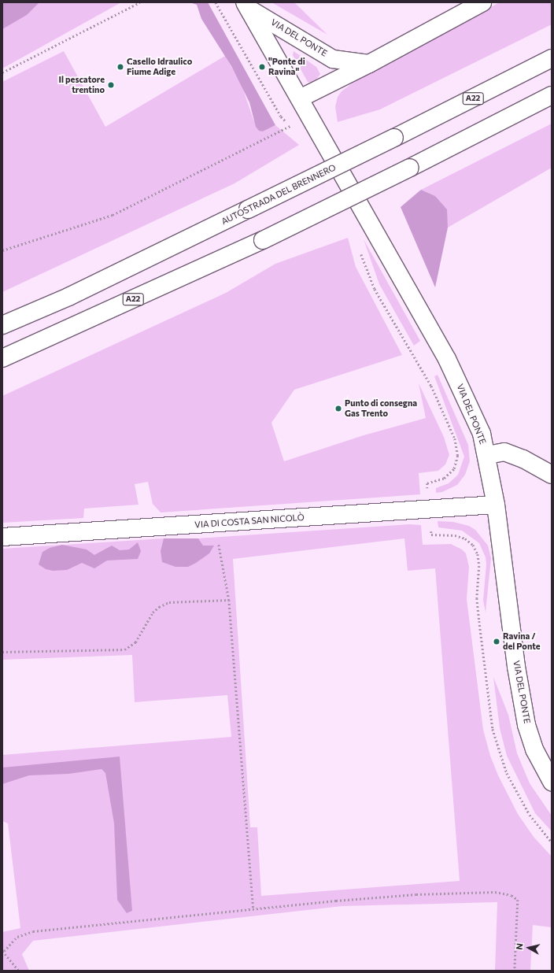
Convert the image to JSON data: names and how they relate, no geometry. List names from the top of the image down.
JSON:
{
  "streets": {
    "main road": [
      "VIA DEL PONTE",
      "A22",
      "AUTOSTRADA DEL BRENNERO",
      "VIA DI COSTA SAN NICOLÒ"
    ]
  },
  "crossings": [
    ["VIA DEL PONTE", "VIA DI COSTA SAN NICOLÒ"]
  ],
  "places": [
    "Casello Idraulico Fiume Adige",
    "\"Ponte di Ravina\"",
    "Il pescatore trentino",
    "Punto di consegna Gas Trento",
    "Ravina / del Ponte"
  ],
  "north": "left"
}
